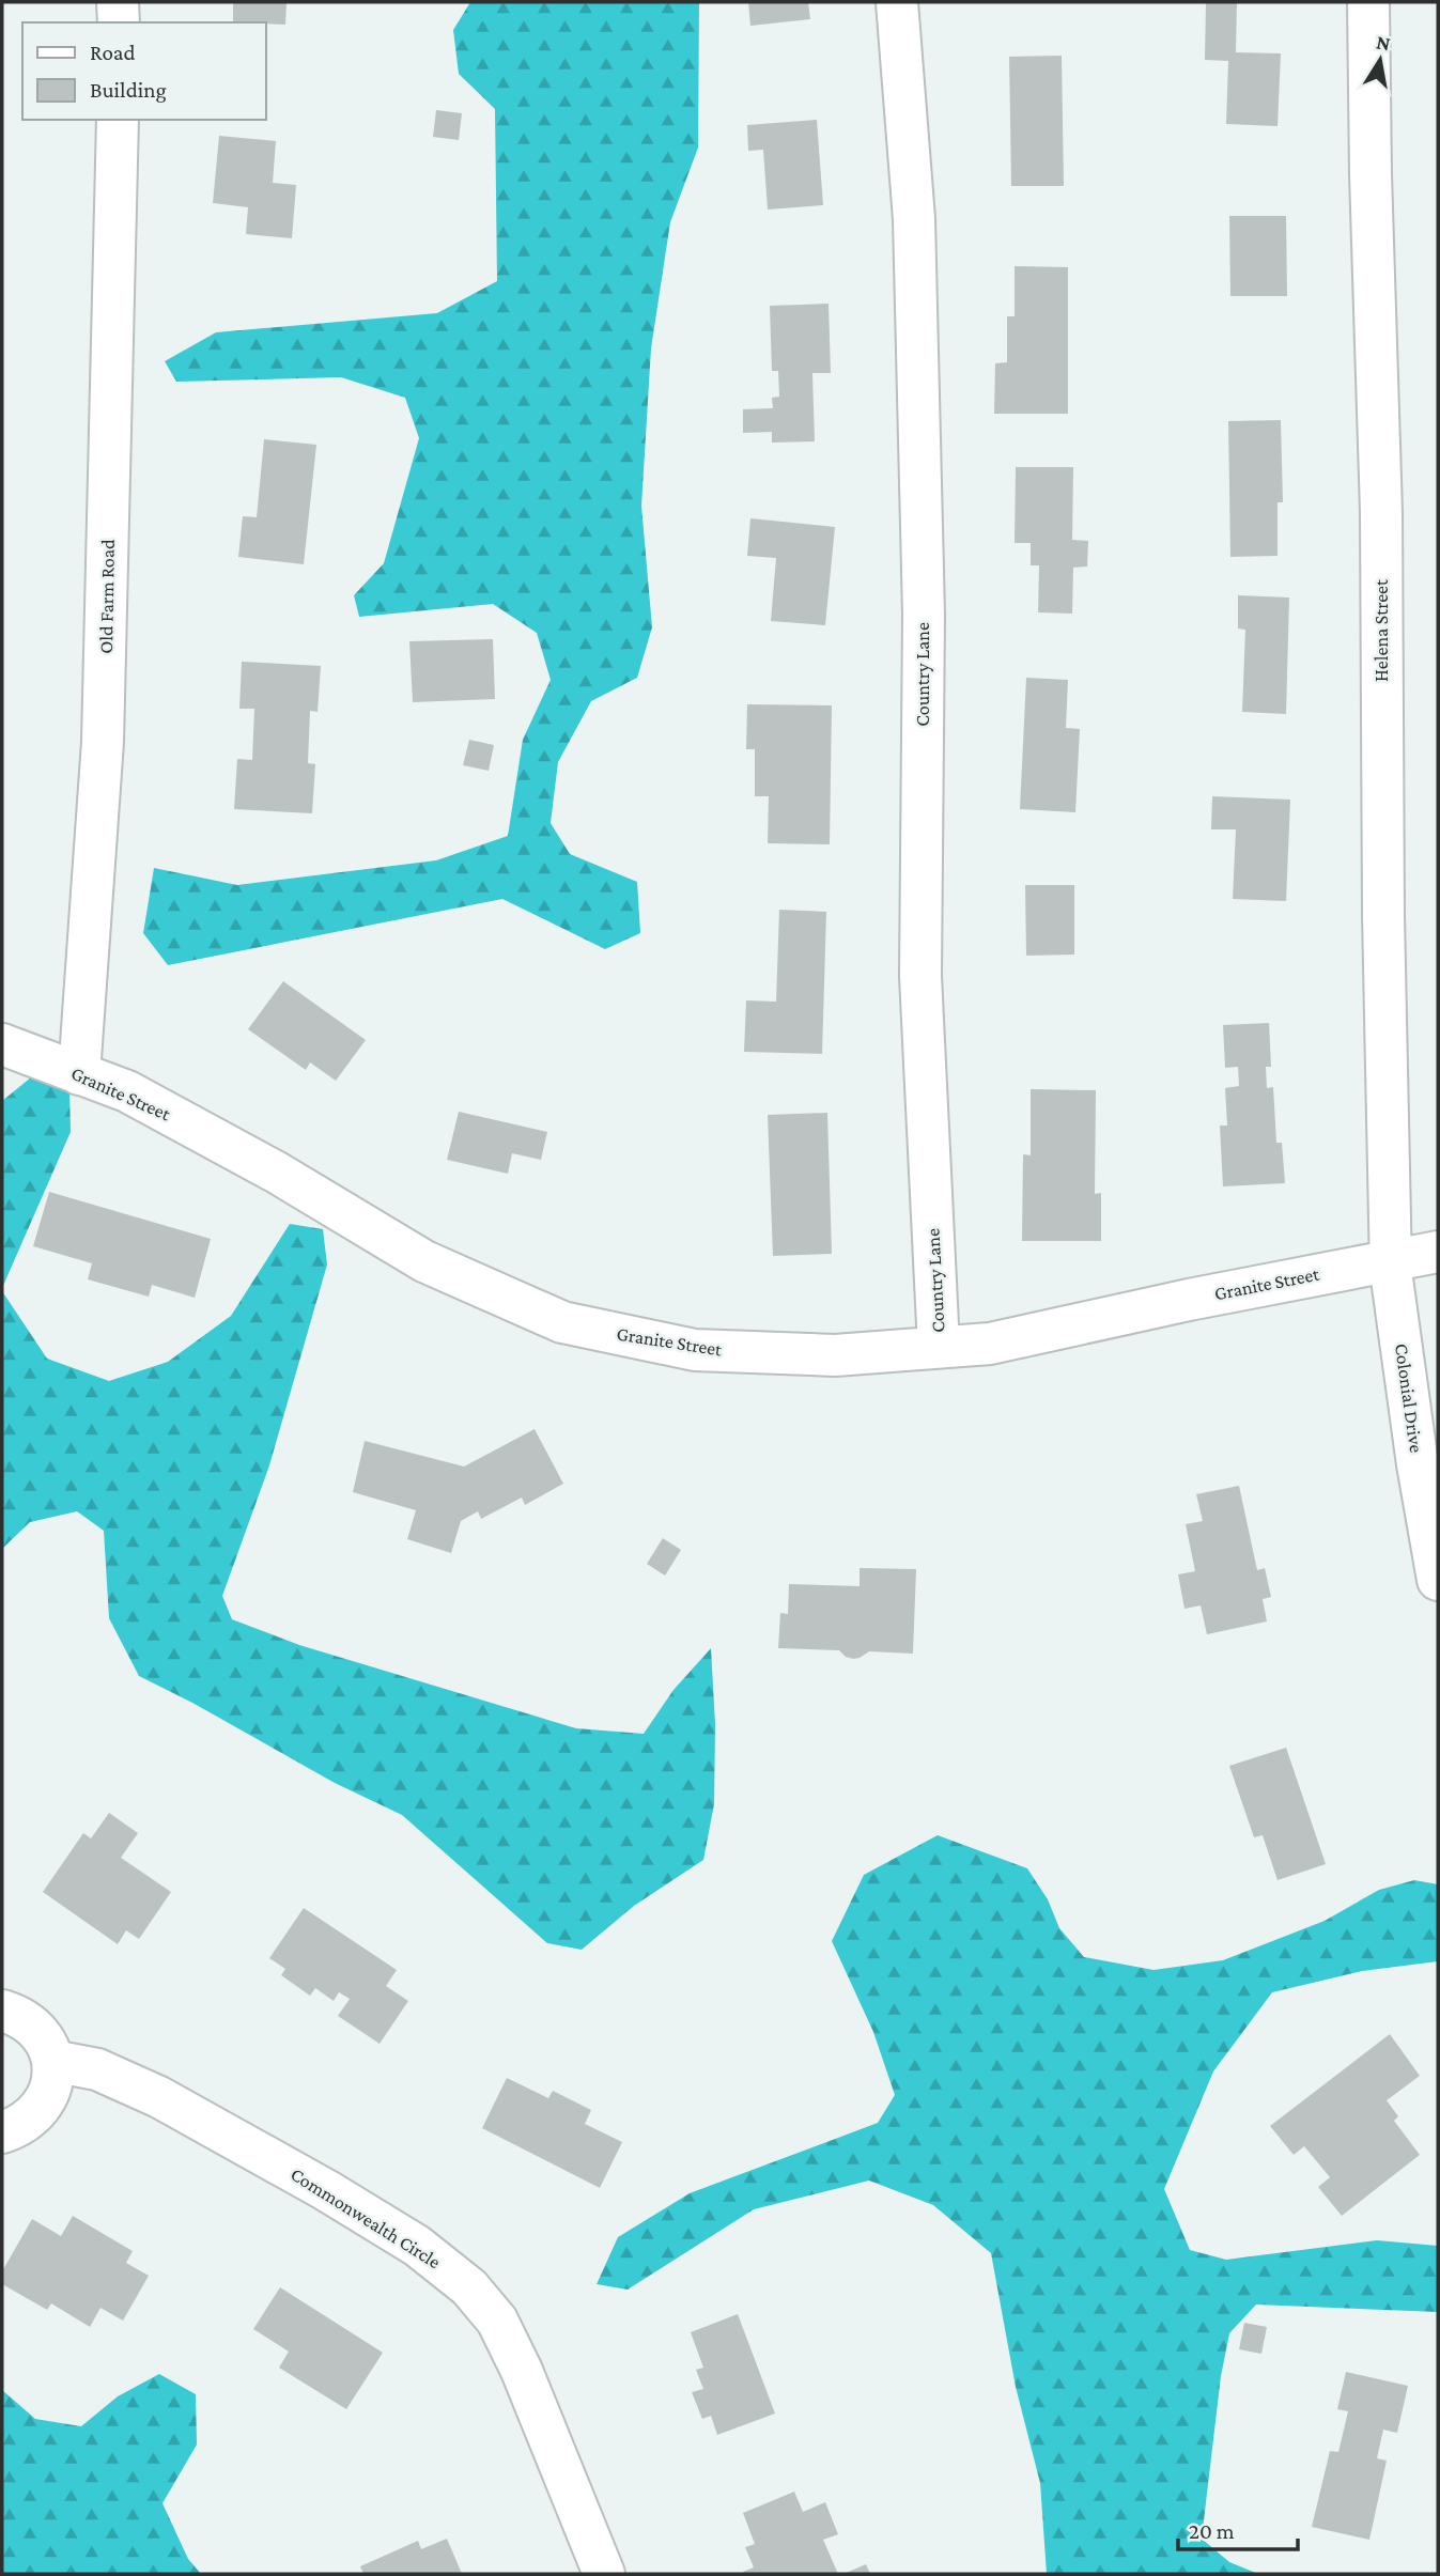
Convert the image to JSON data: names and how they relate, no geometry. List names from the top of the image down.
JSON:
{
  "streets": {
    "street": [
      "Old Farm Road",
      "Helena Street",
      "Country Lane",
      "Granite Street",
      "Colonial Drive",
      "Commonwealth Circle"
    ]
  },
  "crossings": [
    ["Old Farm Road", "Granite Street"],
    ["Helena Street", "Granite Street"],
    ["Helena Street", "Colonial Drive"],
    ["Country Lane", "Granite Street"],
    ["Granite Street", "Colonial Drive"]
  ],
  "legend": ["Road", "Building"],
  "scale_bar": "20 m",
  "north": "top"
}
